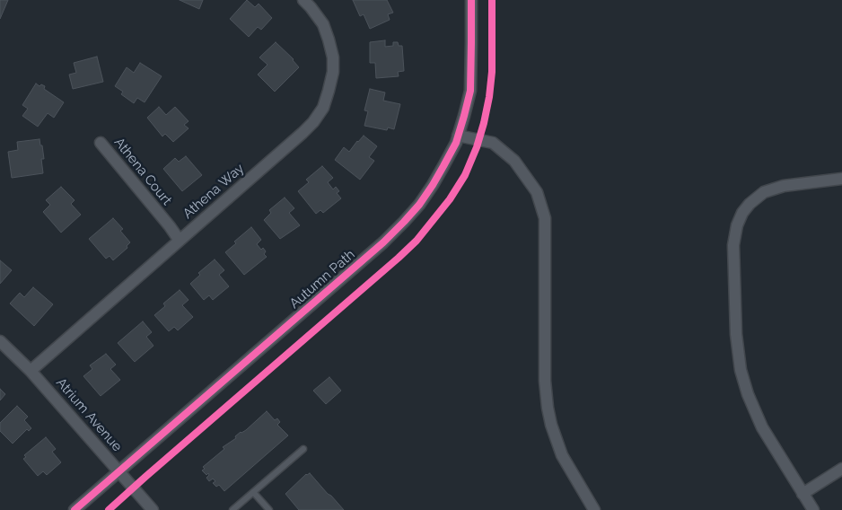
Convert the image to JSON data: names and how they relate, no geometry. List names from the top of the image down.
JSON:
{
  "streets": {
    "street": [
      "Athena Court",
      "Athena Way",
      "Autumn Path",
      "Atrium Avenue"
    ]
  },
  "crossings": [
    ["Athena Court", "Athena Way"],
    ["Athena Way", "Atrium Avenue"],
    ["Autumn Path", "Atrium Avenue"]
  ]
}
